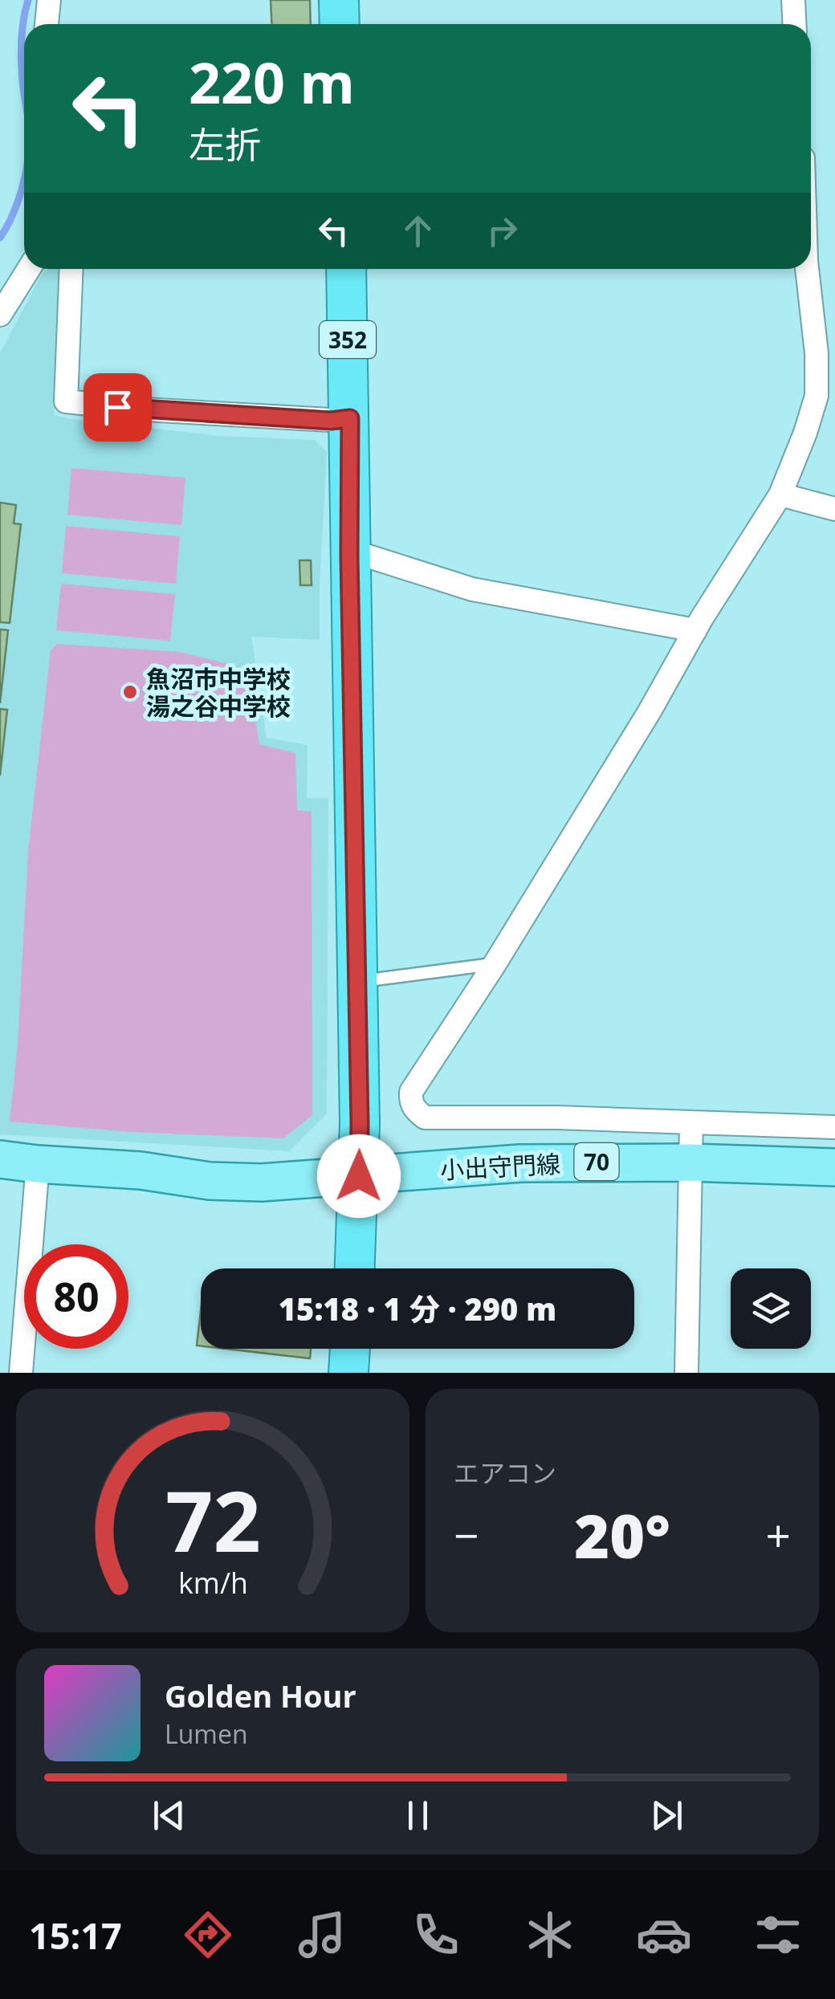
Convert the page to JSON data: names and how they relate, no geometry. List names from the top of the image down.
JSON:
{
  "streets": {
    "highway": ["352"],
    "main road": ["70", "小出守門線"]
  },
  "crossings": [
    ["352", "70"],
    ["352", "小出守門線"],
    ["70", "小出守門線"]
  ],
  "places": ["魚沼市中学校 湯之谷中学校"],
  "page": {
    "turn": ["220 m", "左折"],
    "limit": "80",
    "trip": "15:18 · 1 分 · 290 m",
    "tile": "エアコン",
    "heat": ["−", "20°", "+"],
    "song": ["Golden Hour", "Lumen"],
    "tabs": "15:17",
    "gauge": ["72", "km/h"]
  }
}
